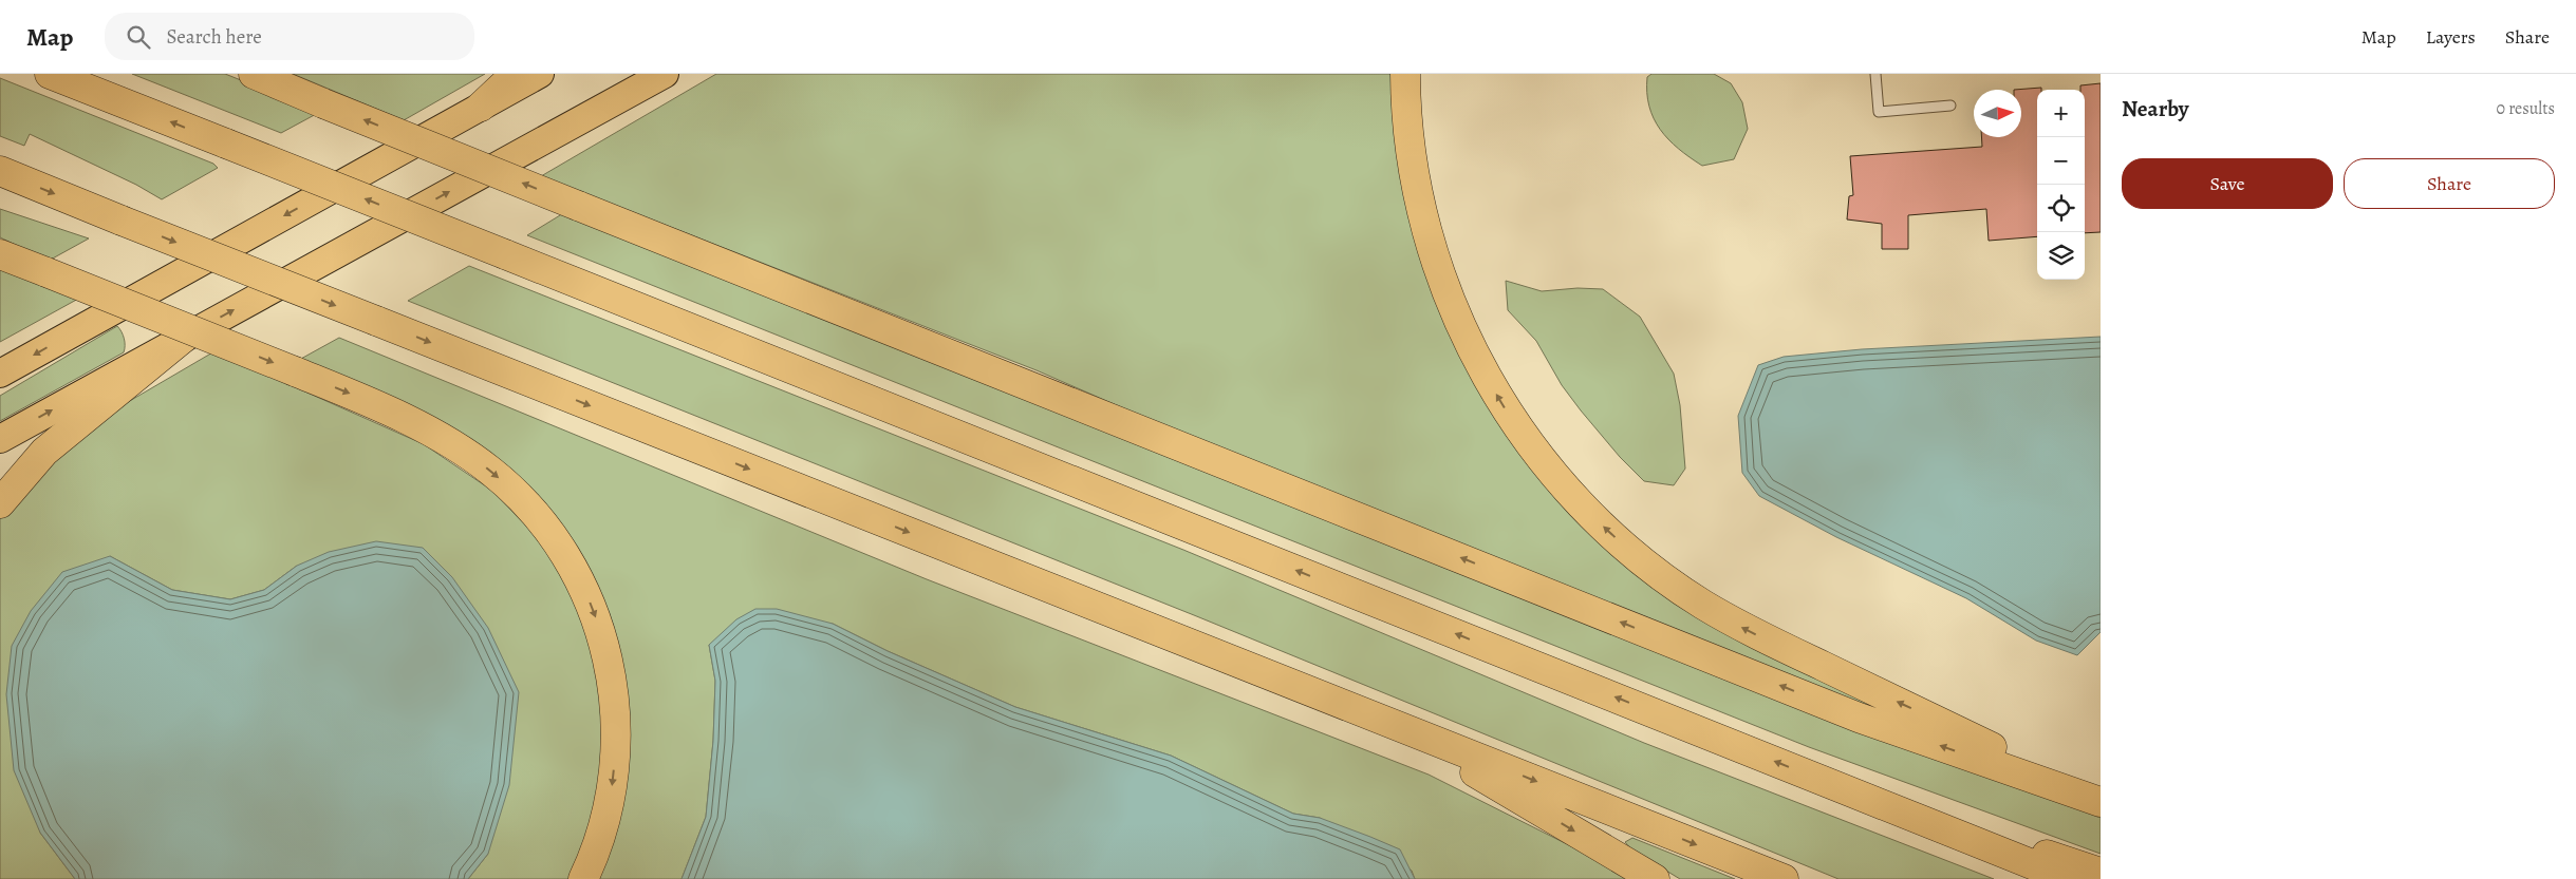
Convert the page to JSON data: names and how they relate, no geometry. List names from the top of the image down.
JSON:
{
  "north": "right",
  "page": {
    "header": "Map",
    "search": "Search here",
    "nav": ["Map", "Layers", "Share"],
    "heading": ["Nearby", "0 results"],
    "map_buttons": ["+", "−"],
    "buttons": ["Save", "Share"]
  }
}
